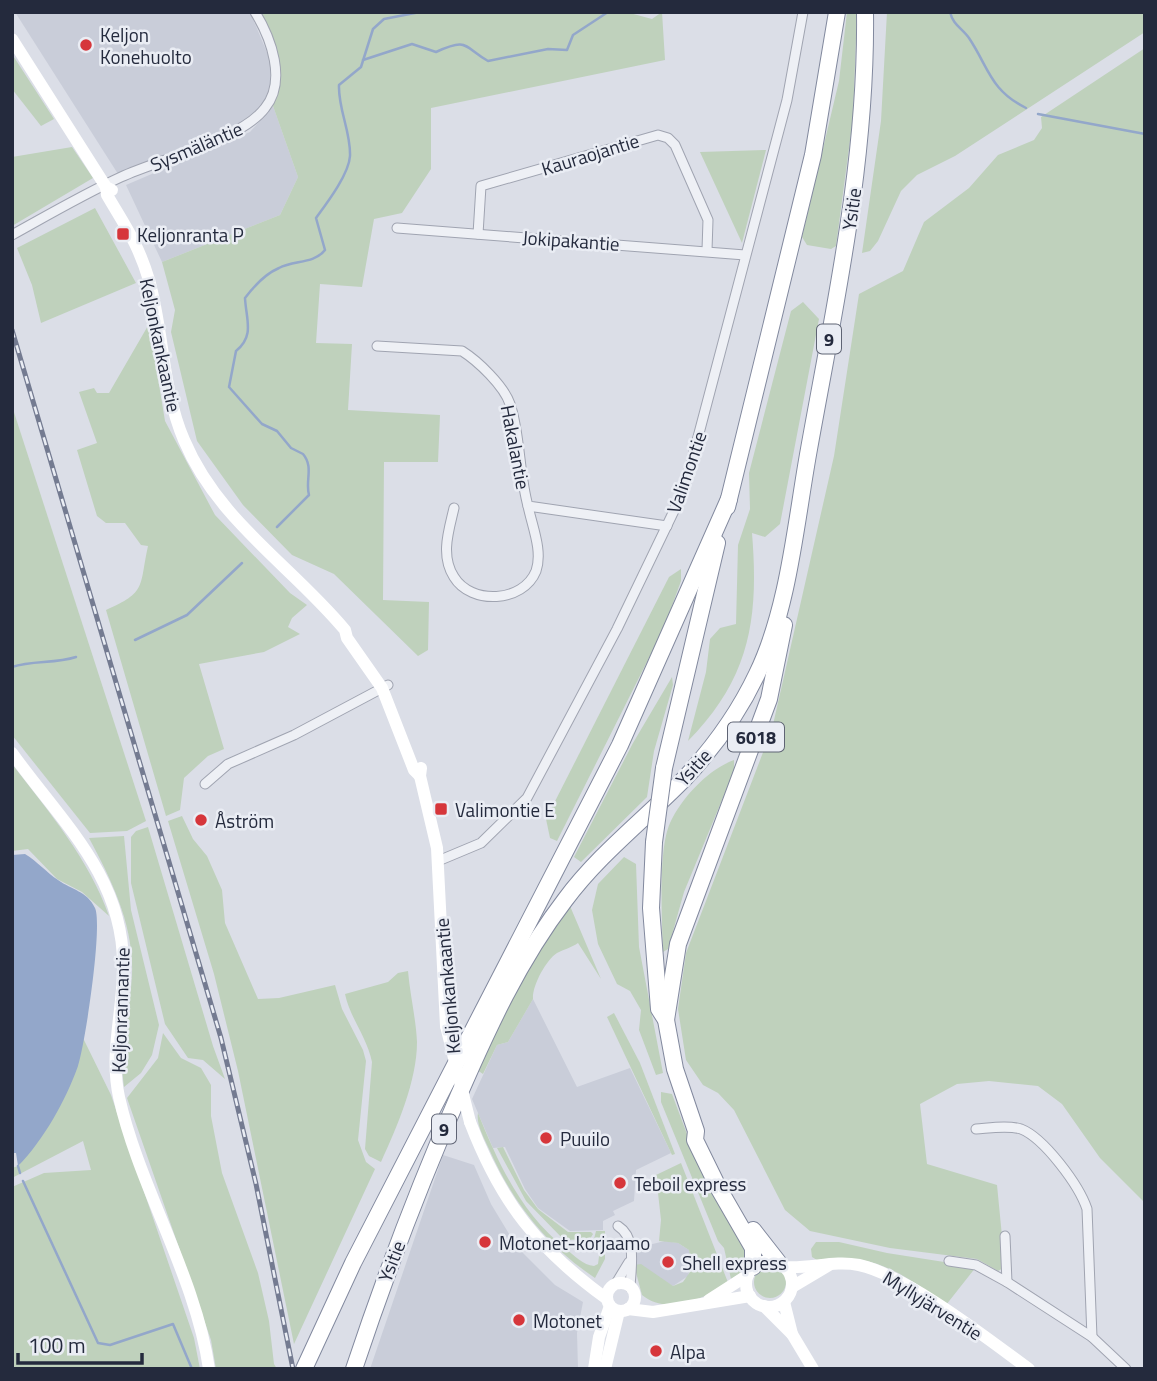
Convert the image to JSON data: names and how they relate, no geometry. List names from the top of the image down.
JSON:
{
  "streets": {
    "highway": ["Ysitie", "9", "6018"],
    "main road": ["Keljonkankaantie", "Keljonrannantie", "Myllyjärventie"],
    "street": [
      "Sysmäläntie",
      "Kauraojantie",
      "Jokipakantie",
      "Hakalantie",
      "Valimontie"
    ]
  },
  "crossings": [
    ["Sysmäläntie", "Keljonkankaantie"],
    ["Kauraojantie", "Jokipakantie"],
    ["Ysitie", "6018"],
    ["Jokipakantie", "Valimontie"],
    ["9", "6018"],
    ["Keljonkankaantie", "Valimontie"],
    ["Keljonkankaantie", "6018"],
    ["Keljonkankaantie", "Myllyjärventie"],
    ["Hakalantie", "Valimontie"],
    ["6018", "Myllyjärventie"]
  ],
  "places": {
    "other": [
      "Keljon Konehuolto",
      "Åström",
      "Puuilo",
      "Teboil express",
      "Motonet-korjaamo",
      "Shell express",
      "Motonet",
      "Alpa"
    ],
    "transit": ["Keljonranta P", "Valimontie E"]
  },
  "scale_bar": "100 m"
}
